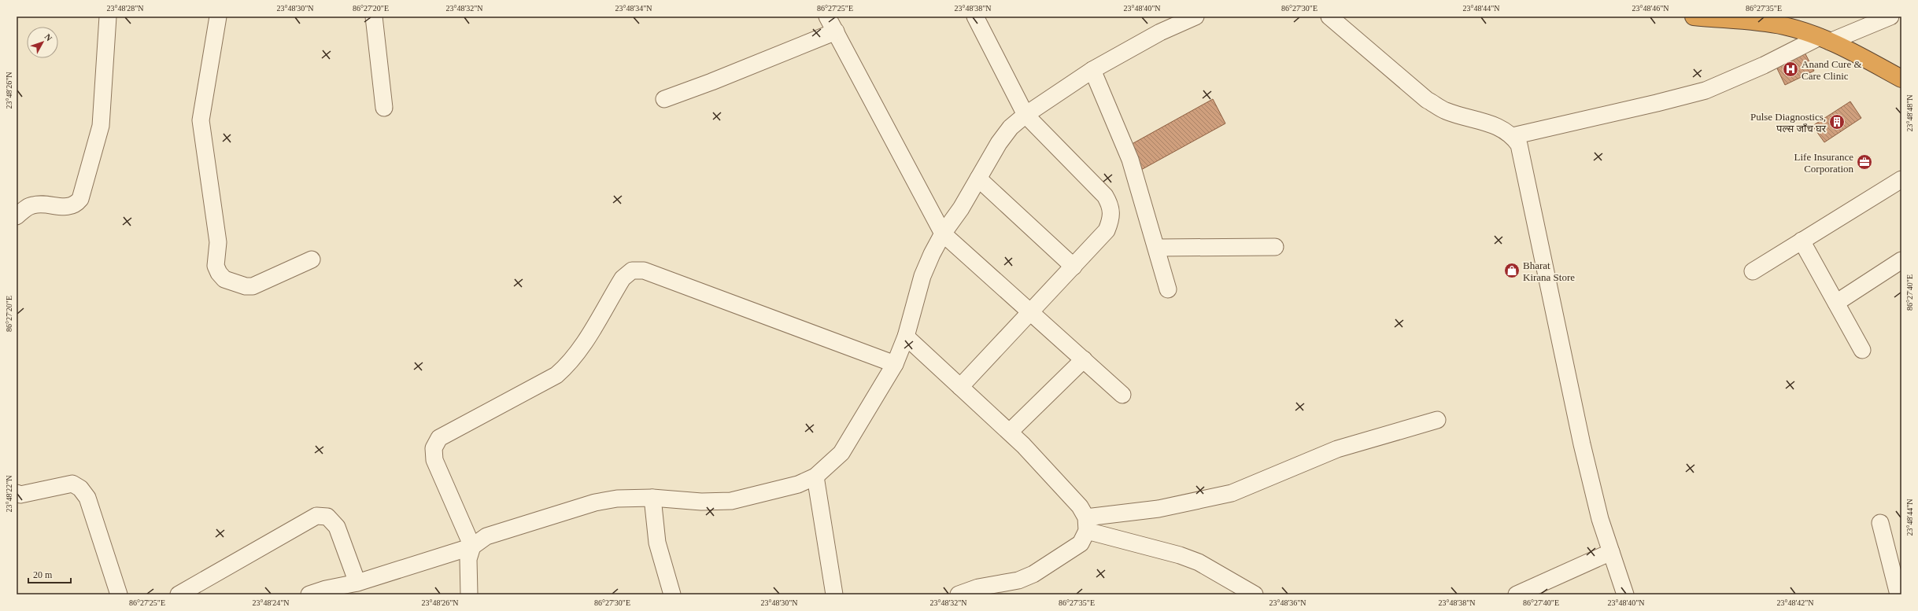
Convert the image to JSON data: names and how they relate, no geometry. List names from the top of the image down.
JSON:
{
  "places": {
    "hospital": ["Anand Cure & Care Clinic"],
    "building": ["Pulse Diagnostics, पल्स जाँच घर"],
    "office": ["Life Insurance Corporation"],
    "shop": ["Bharat Kirana Store"]
  },
  "scale_bar": "20 m",
  "north": "top right",
  "coordinates": [
    "23°48'28\"N",
    "23°48'30\"N",
    "86°27'20\"E",
    "23°48'32\"N",
    "23°48'34\"N",
    "86°27'25\"E",
    "23°48'38\"N",
    "23°48'40\"N",
    "86°27'30\"E",
    "23°48'44\"N",
    "23°48'46\"N",
    "86°27'35\"E",
    "23°48'26\"N",
    "23°48'48\"N",
    "86°27'40\"E",
    "23°48'22\"N",
    "23°48'24\"N",
    "23°48'36\"N",
    "23°48'42\"N"
  ]
}
